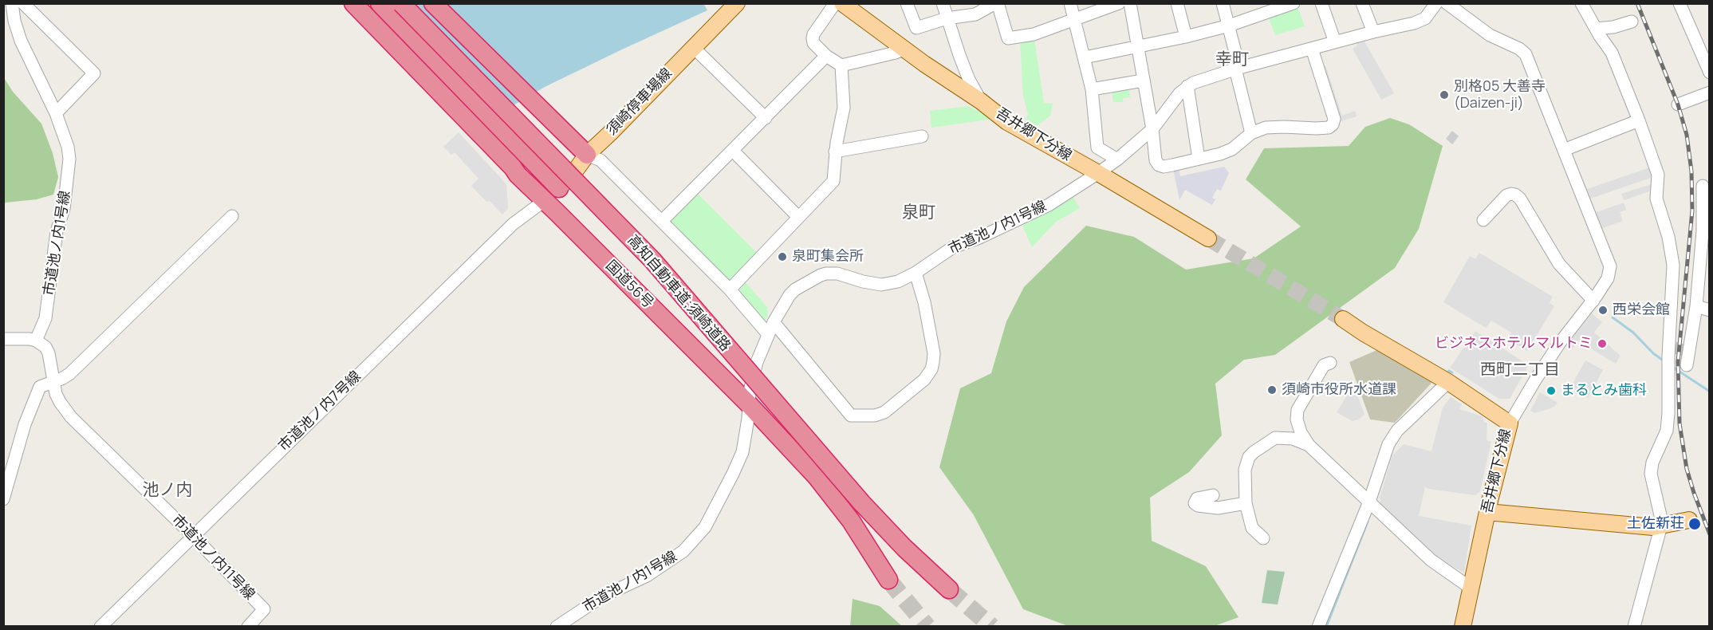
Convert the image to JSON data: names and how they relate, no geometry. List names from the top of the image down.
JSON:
{
  "streets": {
    "highway": ["国道56号", "高知自動車道;須崎道路"],
    "main road": ["須崎停車場線", "吾井郷下分線"],
    "street": ["市道池ノ内1号線", "市道池ノ内7号線", "市道池ノ内11号線"]
  },
  "crossings": [
    ["須崎停車場線", "国道56号"],
    ["須崎停車場線", "市道池ノ内7号線"],
    ["吾井郷下分線", "市道池ノ内1号線"],
    ["市道池ノ内1号線", "国道56号"],
    ["国道56号", "市道池ノ内7号線"],
    ["市道池ノ内7号線", "市道池ノ内11号線"]
  ],
  "districts": [
    "幸町",
    "泉町",
    "西町二丁目",
    "池ノ内"
  ],
  "places": [
    "別格05 大善寺 (Daizen-ji)",
    "泉町集会所",
    "西栄会館",
    "ビジネスホテルマルトミ",
    "須崎市役所水道課",
    "まるとみ歯科",
    "土佐新荘"
  ]
}
